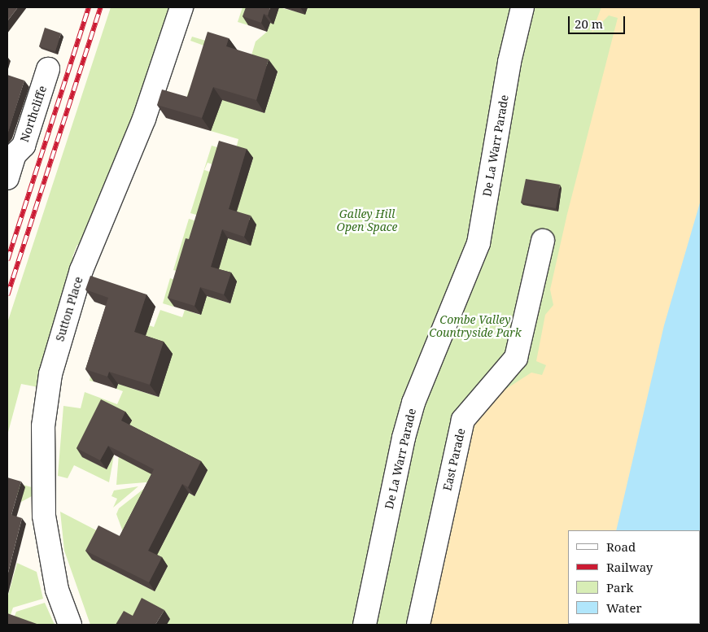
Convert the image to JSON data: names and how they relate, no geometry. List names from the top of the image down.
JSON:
{
  "streets": {
    "street": [
      "Northcliffe",
      "De La Warr Parade",
      "Sutton Place",
      "East Parade"
    ]
  },
  "parks": ["Galley Hill Open Space", "Combe Valley Countryside Park"],
  "legend": [
    "Road",
    "Railway",
    "Park",
    "Water"
  ],
  "scale_bar": "20 m"
}
